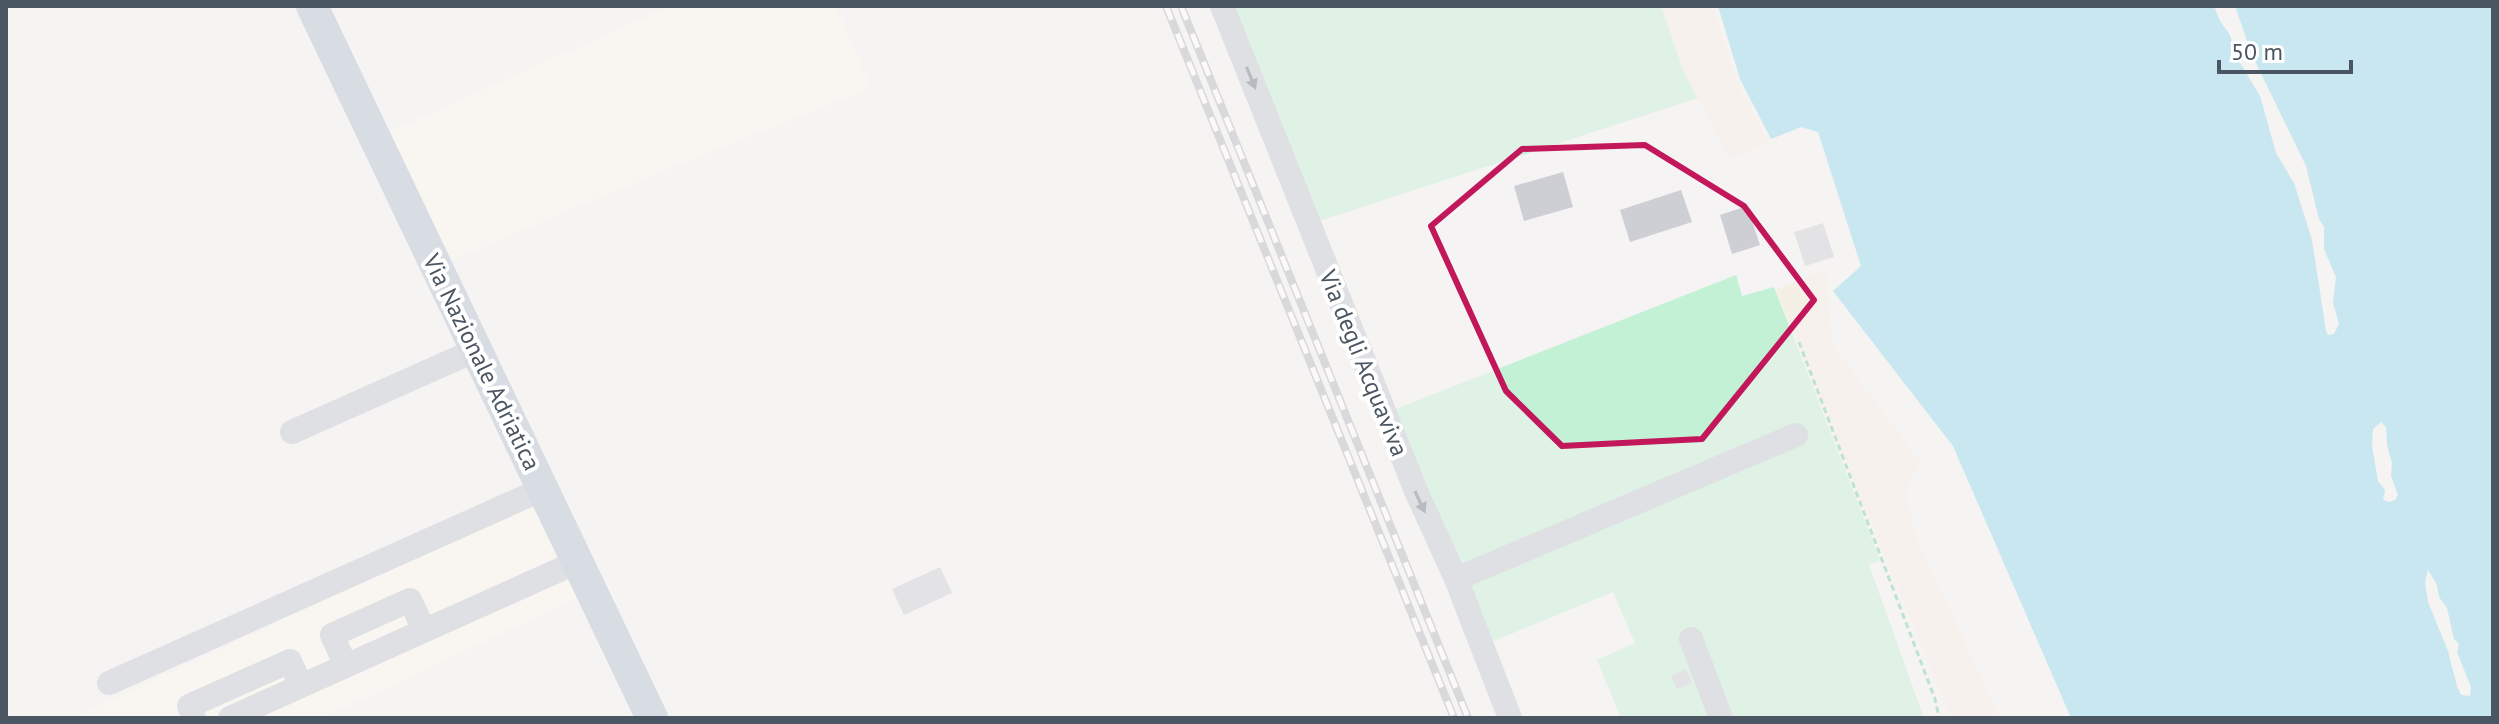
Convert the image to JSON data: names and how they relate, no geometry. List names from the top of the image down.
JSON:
{
  "streets": {
    "main road": ["Via Nazionale Adriatica"],
    "street": ["Via degli Acquaviva"]
  },
  "one_way": ["Via degli Acquaviva"],
  "scale_bar": "50 m"
}
